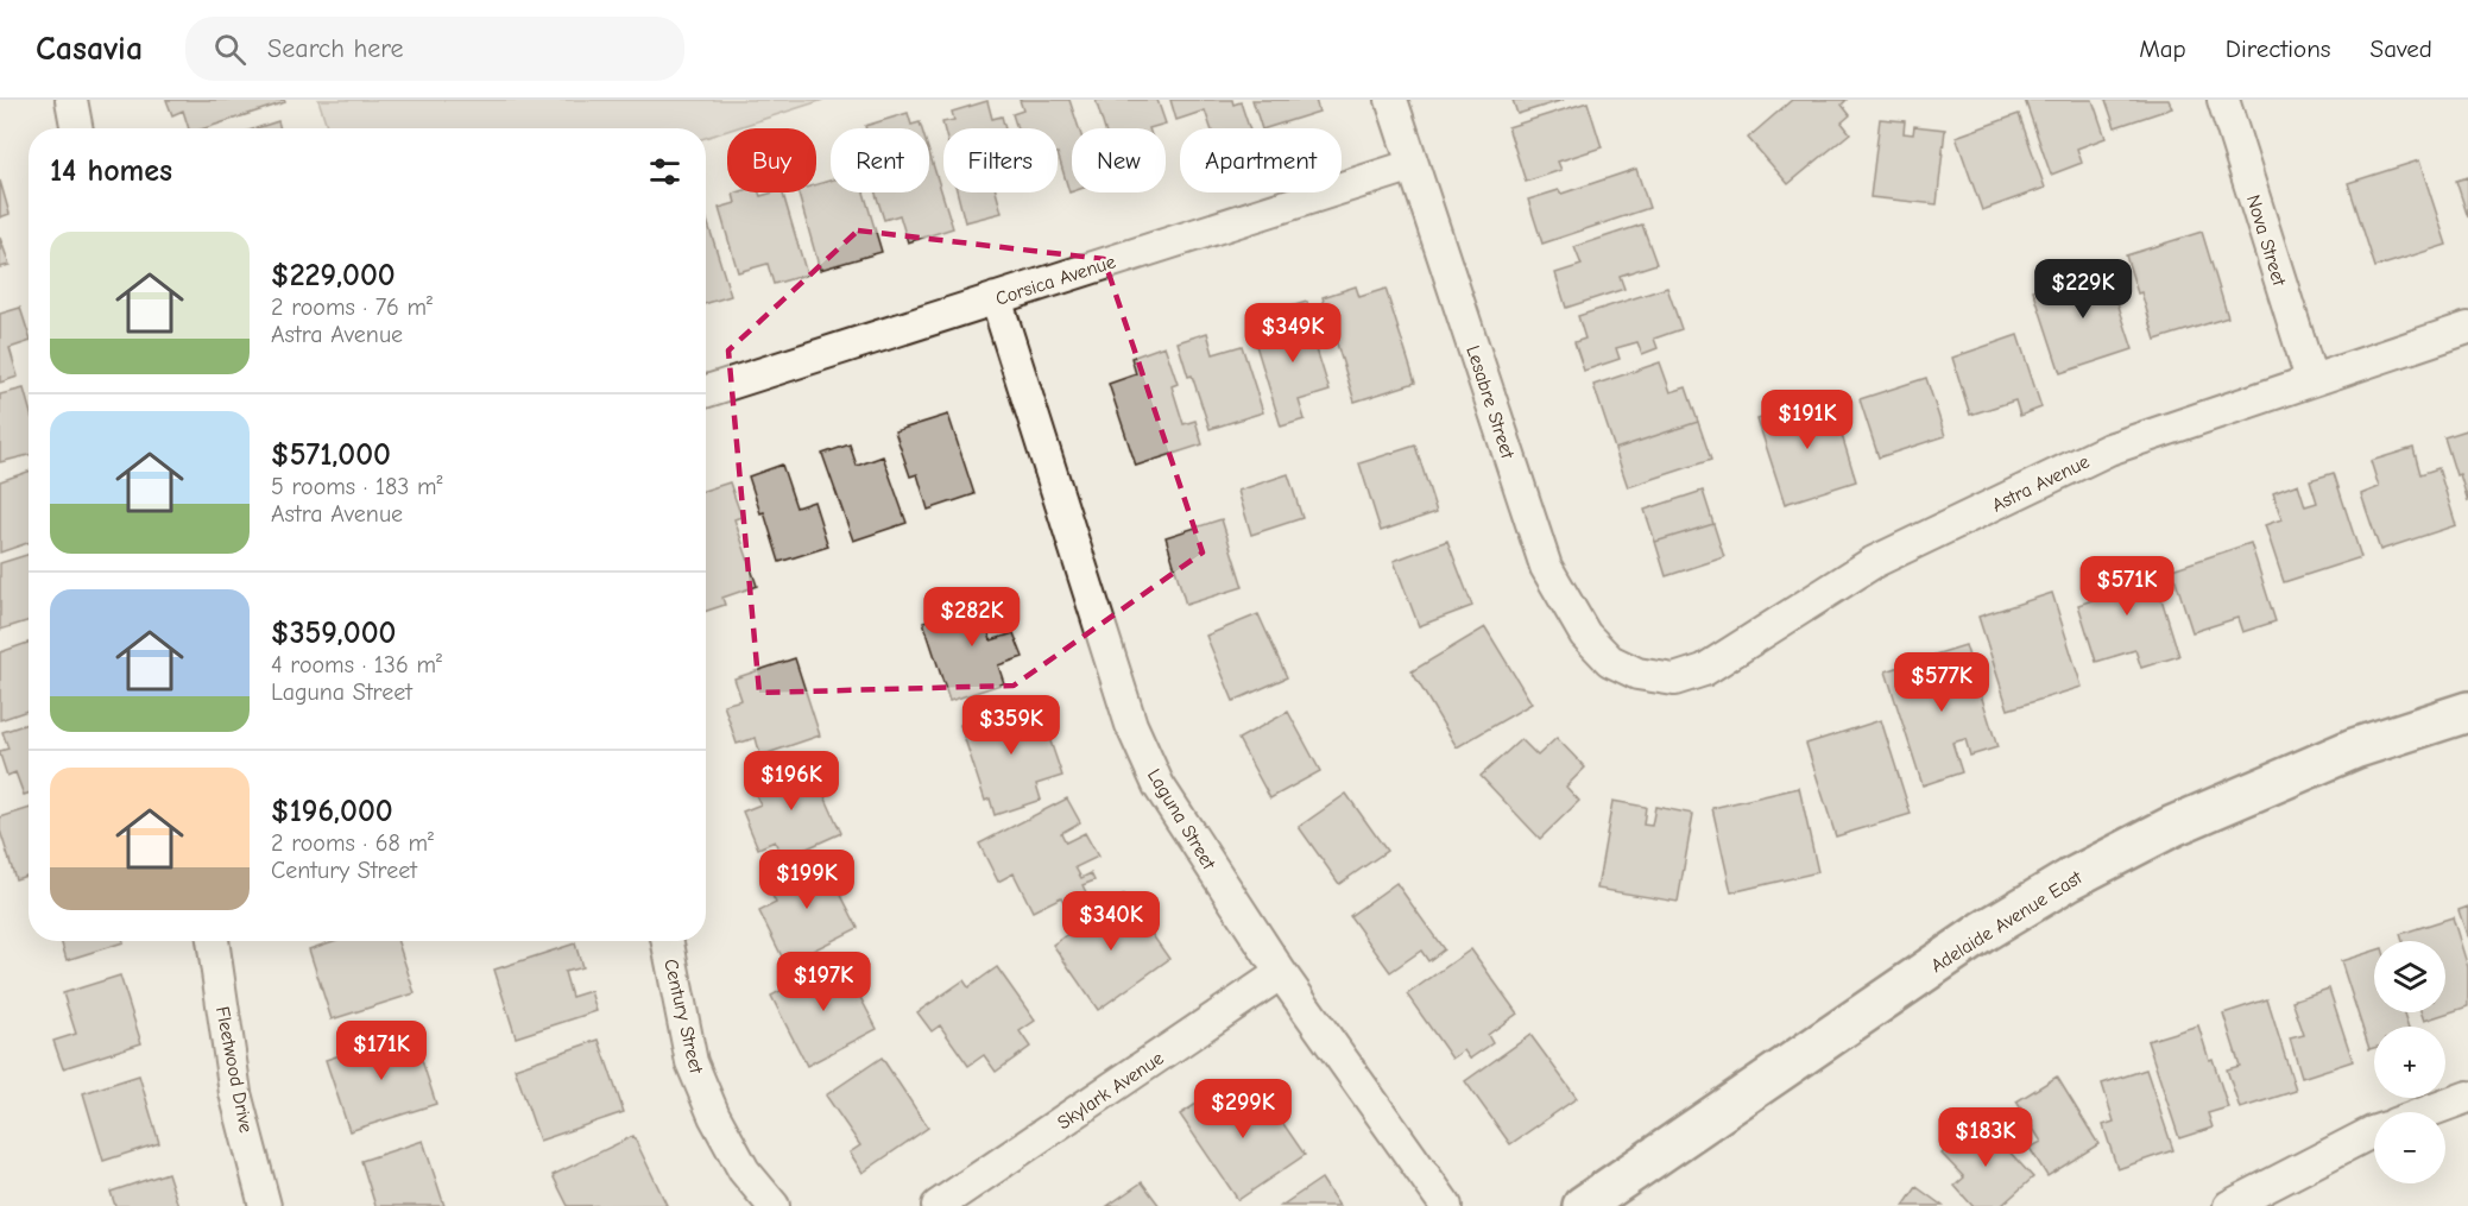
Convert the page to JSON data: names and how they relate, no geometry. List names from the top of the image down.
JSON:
{
  "streets": {
    "main road": ["Adelaide Avenue East"],
    "street": [
      "Nova Street",
      "Corsica Avenue",
      "Lesabre Street",
      "Astra Avenue",
      "Laguna Street",
      "Century Street",
      "Fleetwood Drive",
      "Skylark Avenue"
    ]
  },
  "crossings": [
    ["Nova Street", "Astra Avenue"],
    ["Corsica Avenue", "Lesabre Street"],
    ["Corsica Avenue", "Laguna Street"],
    ["Lesabre Street", "Astra Avenue"],
    ["Laguna Street", "Skylark Avenue"]
  ],
  "page": {
    "header": "Casavia",
    "search": "Search here",
    "nav": ["Map", "Directions", "Saved"],
    "chip": [
      "Buy",
      "Rent",
      "Filters",
      "New",
      "Apartment"
    ],
    "heading": "14 homes",
    "list": [
      {
        "name": "$229,000",
        "note": "2 rooms · 76 m² · Astra Avenue"
      },
      {
        "name": "$571,000",
        "note": "5 rooms · 183 m² · Astra Avenue"
      },
      {
        "name": "$359,000",
        "note": "4 rooms · 136 m² · Laguna Street"
      },
      {
        "name": "$196,000",
        "note": "2 rooms · 68 m² · Century Street"
      }
    ],
    "price": [
      "$229K",
      "$349K",
      "$191K",
      "$571K",
      "$282K",
      "$577K",
      "$359K",
      "$196K",
      "$199K",
      "$340K",
      "$197K",
      "$171K",
      "$299K",
      "$183K"
    ],
    "map_buttons": ["+", "−"]
  }
}
